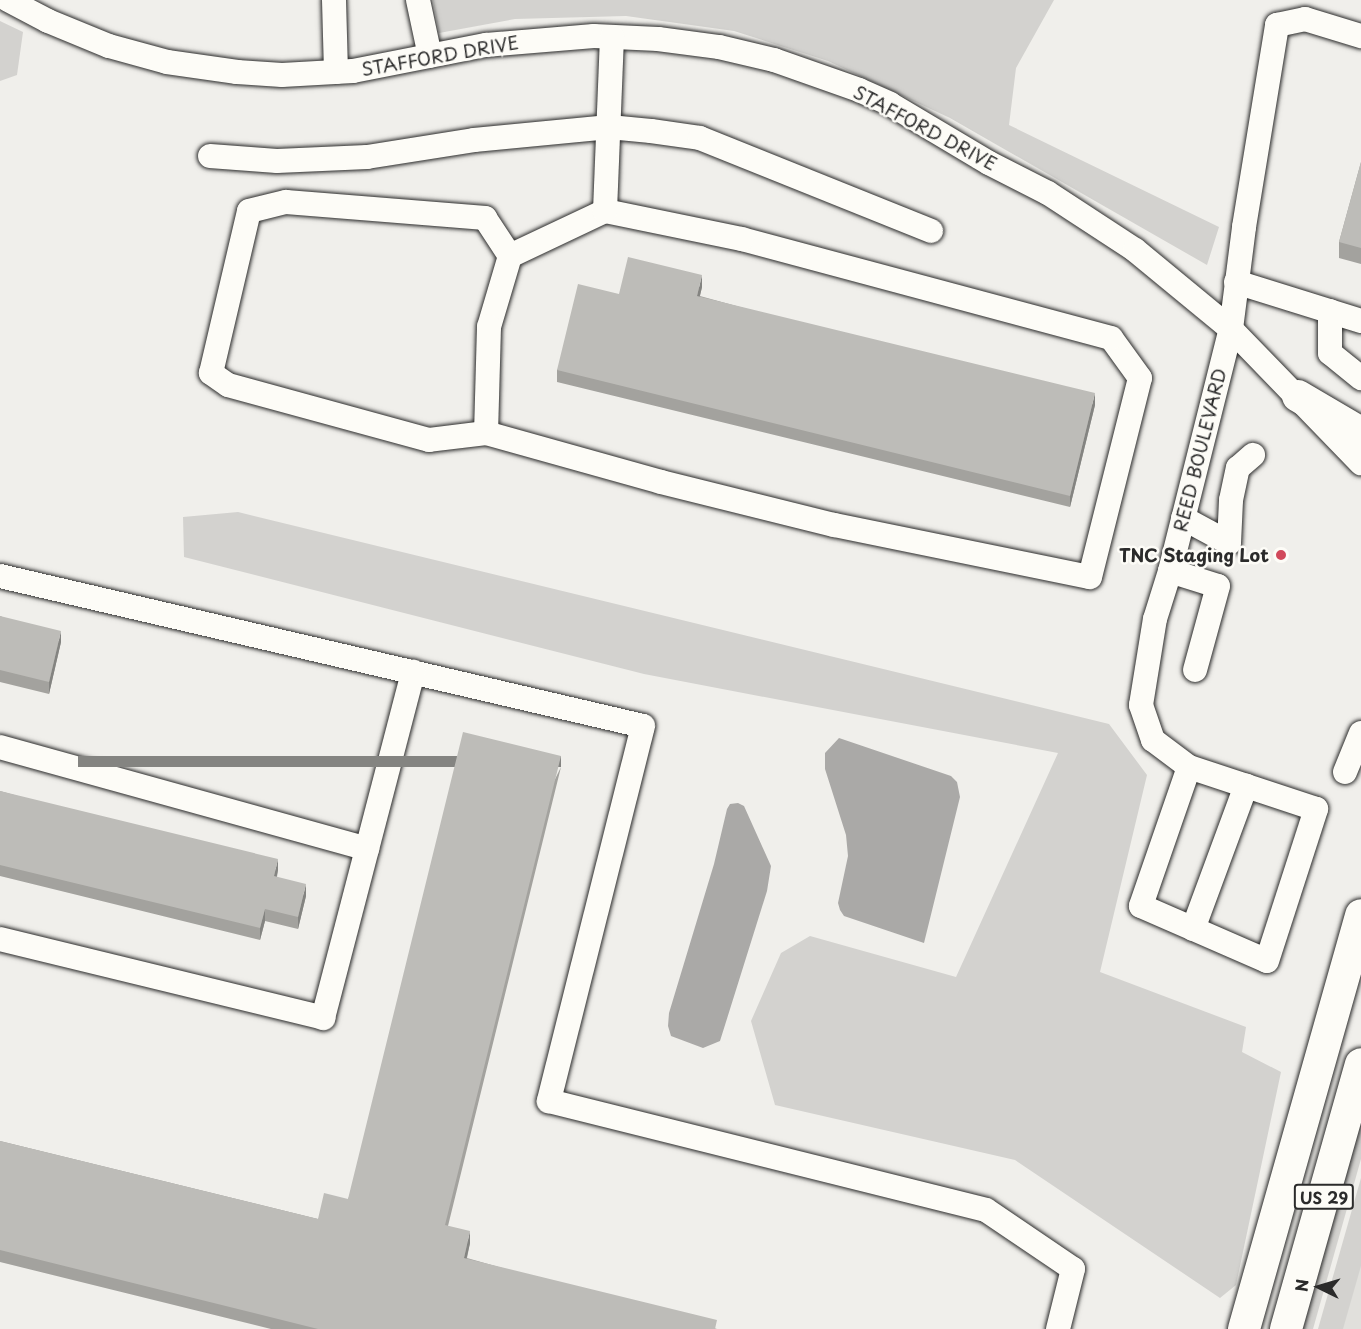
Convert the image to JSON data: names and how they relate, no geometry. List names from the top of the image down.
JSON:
{
  "streets": {
    "main road": ["US 29"],
    "street": ["STAFFORD DRIVE", "REED BOULEVARD"]
  },
  "crossings": [
    ["STAFFORD DRIVE", "REED BOULEVARD"]
  ],
  "places": ["TNC Staging Lot"],
  "north": "left"
}
